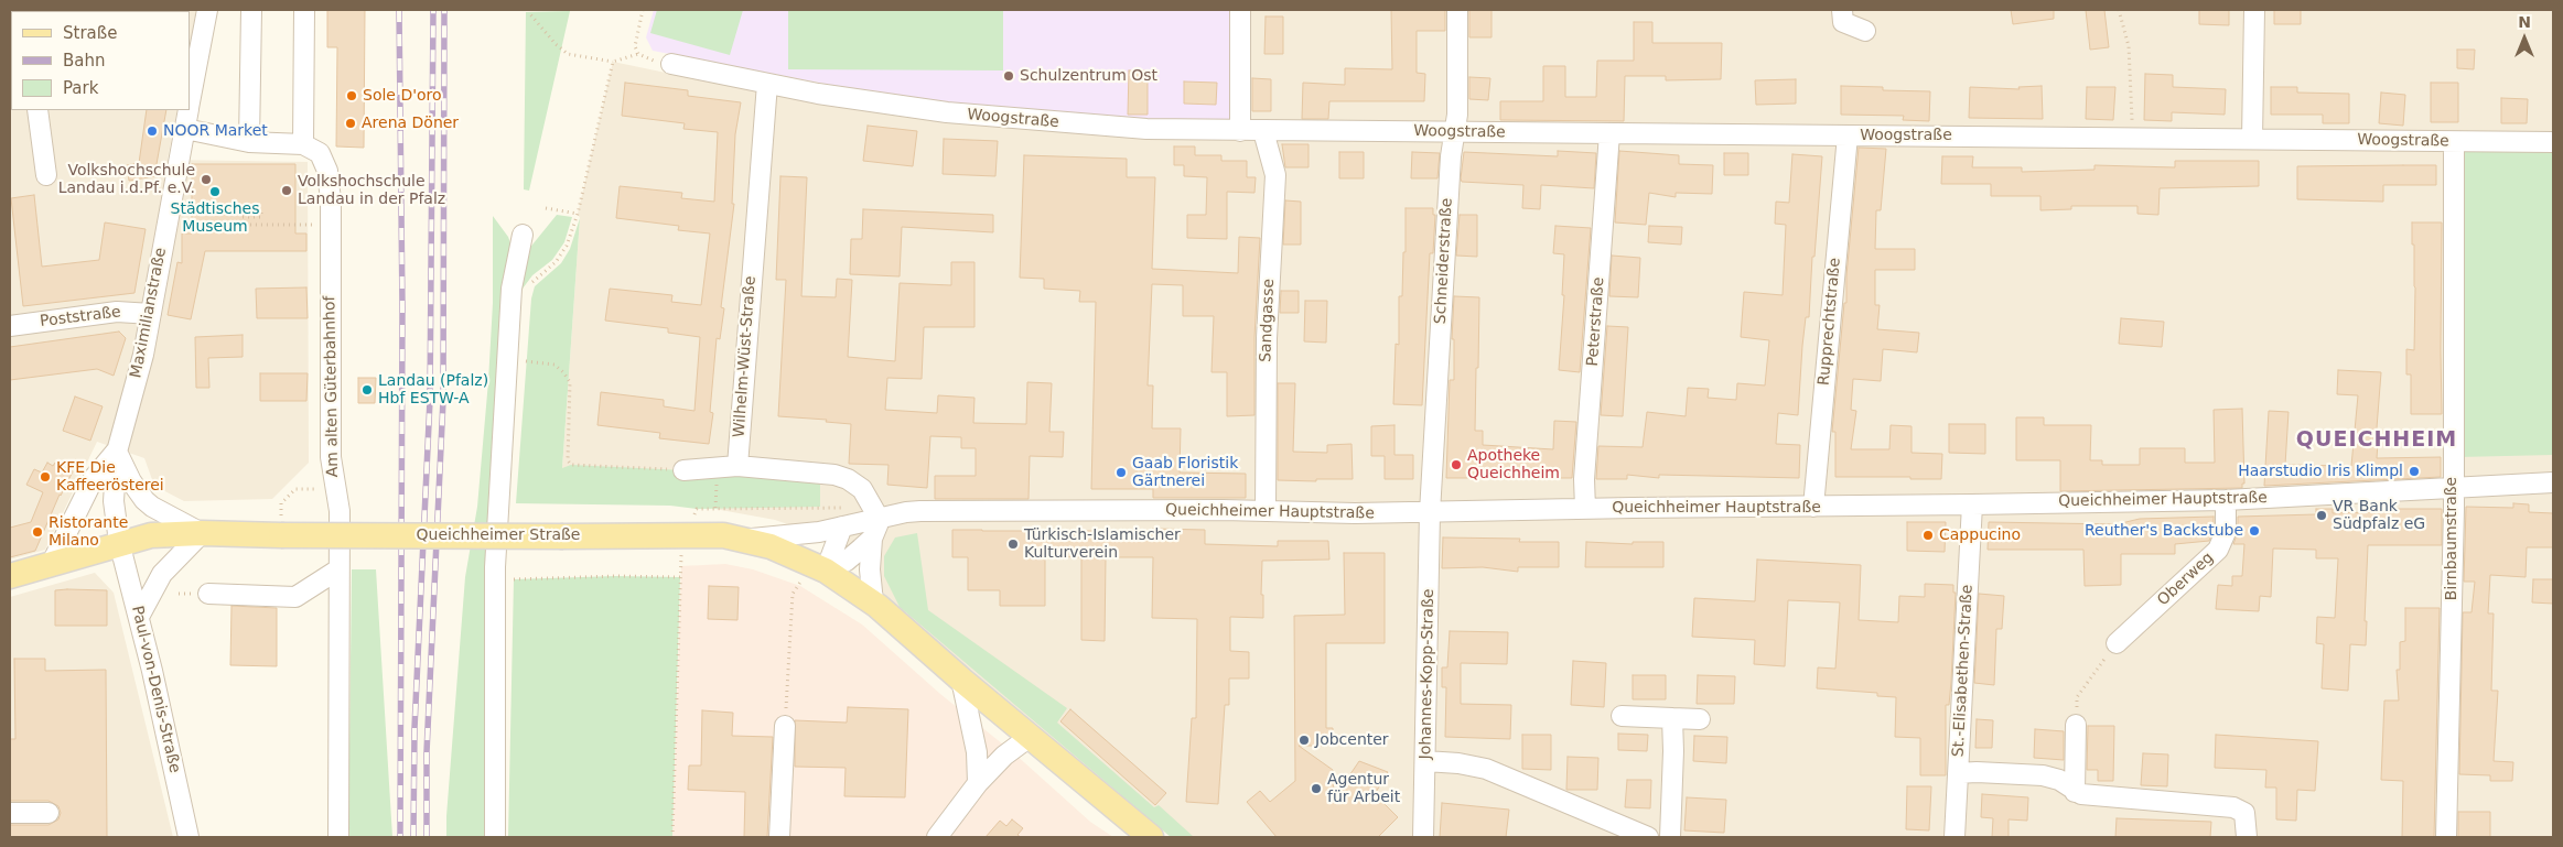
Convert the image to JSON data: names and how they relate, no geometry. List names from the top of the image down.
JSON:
{
  "streets": {
    "main road": ["Queichheimer Straße"],
    "street": [
      "Woogstraße",
      "Schneiderstraße",
      "Maximilianstraße",
      "Poststraße",
      "Sandgasse",
      "Peterstraße",
      "Rupprechtstraße",
      "Wilhelm-Wüst-Straße",
      "Am alten Güterbahnhof",
      "Queichheimer Hauptstraße",
      "Birnbaumstraße",
      "Oberweg",
      "St.-Elisabethen-Straße",
      "Johannes-Kopp-Straße",
      "Paul-von-Denis-Straße"
    ]
  },
  "crossings": [
    ["Woogstraße", "Schneiderstraße"],
    ["Woogstraße", "Sandgasse"],
    ["Woogstraße", "Peterstraße"],
    ["Woogstraße", "Rupprechtstraße"],
    ["Woogstraße", "Wilhelm-Wüst-Straße"],
    ["Woogstraße", "Birnbaumstraße"],
    ["Schneiderstraße", "Queichheimer Hauptstraße"],
    ["Schneiderstraße", "Johannes-Kopp-Straße"],
    ["Maximilianstraße", "Poststraße"],
    ["Maximilianstraße", "Queichheimer Straße"],
    ["Maximilianstraße", "Paul-von-Denis-Straße"],
    ["Sandgasse", "Queichheimer Hauptstraße"],
    ["Peterstraße", "Queichheimer Hauptstraße"],
    ["Rupprechtstraße", "Queichheimer Hauptstraße"],
    ["Queichheimer Hauptstraße", "Queichheimer Straße"],
    ["Queichheimer Hauptstraße", "Birnbaumstraße"],
    ["Queichheimer Hauptstraße", "Oberweg"],
    ["Queichheimer Hauptstraße", "St.-Elisabethen-Straße"],
    ["Queichheimer Hauptstraße", "Johannes-Kopp-Straße"],
    ["Queichheimer Straße", "Paul-von-Denis-Straße"]
  ],
  "districts": ["QUEICHHEIM"],
  "places": [
    "Schulzentrum Ost",
    "Sole D'oro",
    "Arena Döner",
    "NOOR Market",
    "Volkshochschule Landau i.d.Pf. e.V.",
    "Volkshochschule Landau in der Pfalz",
    "Städtisches Museum",
    "Landau (Pfalz) Hbf ESTW-A",
    "Apotheke Queichheim",
    "Haarstudio Iris Klimpl",
    "Gaab Floristik Gärtnerei",
    "KFE Die Kaffeerösterei",
    "VR Bank Südpfalz eG",
    "Reuther's Backstube",
    "Ristorante Milano",
    "Cappucino",
    "Türkisch-Islamischer Kulturverein",
    "Jobcenter",
    "Agentur für Arbeit"
  ],
  "legend": ["Straße", "Bahn", "Park"],
  "north": "top"
}
